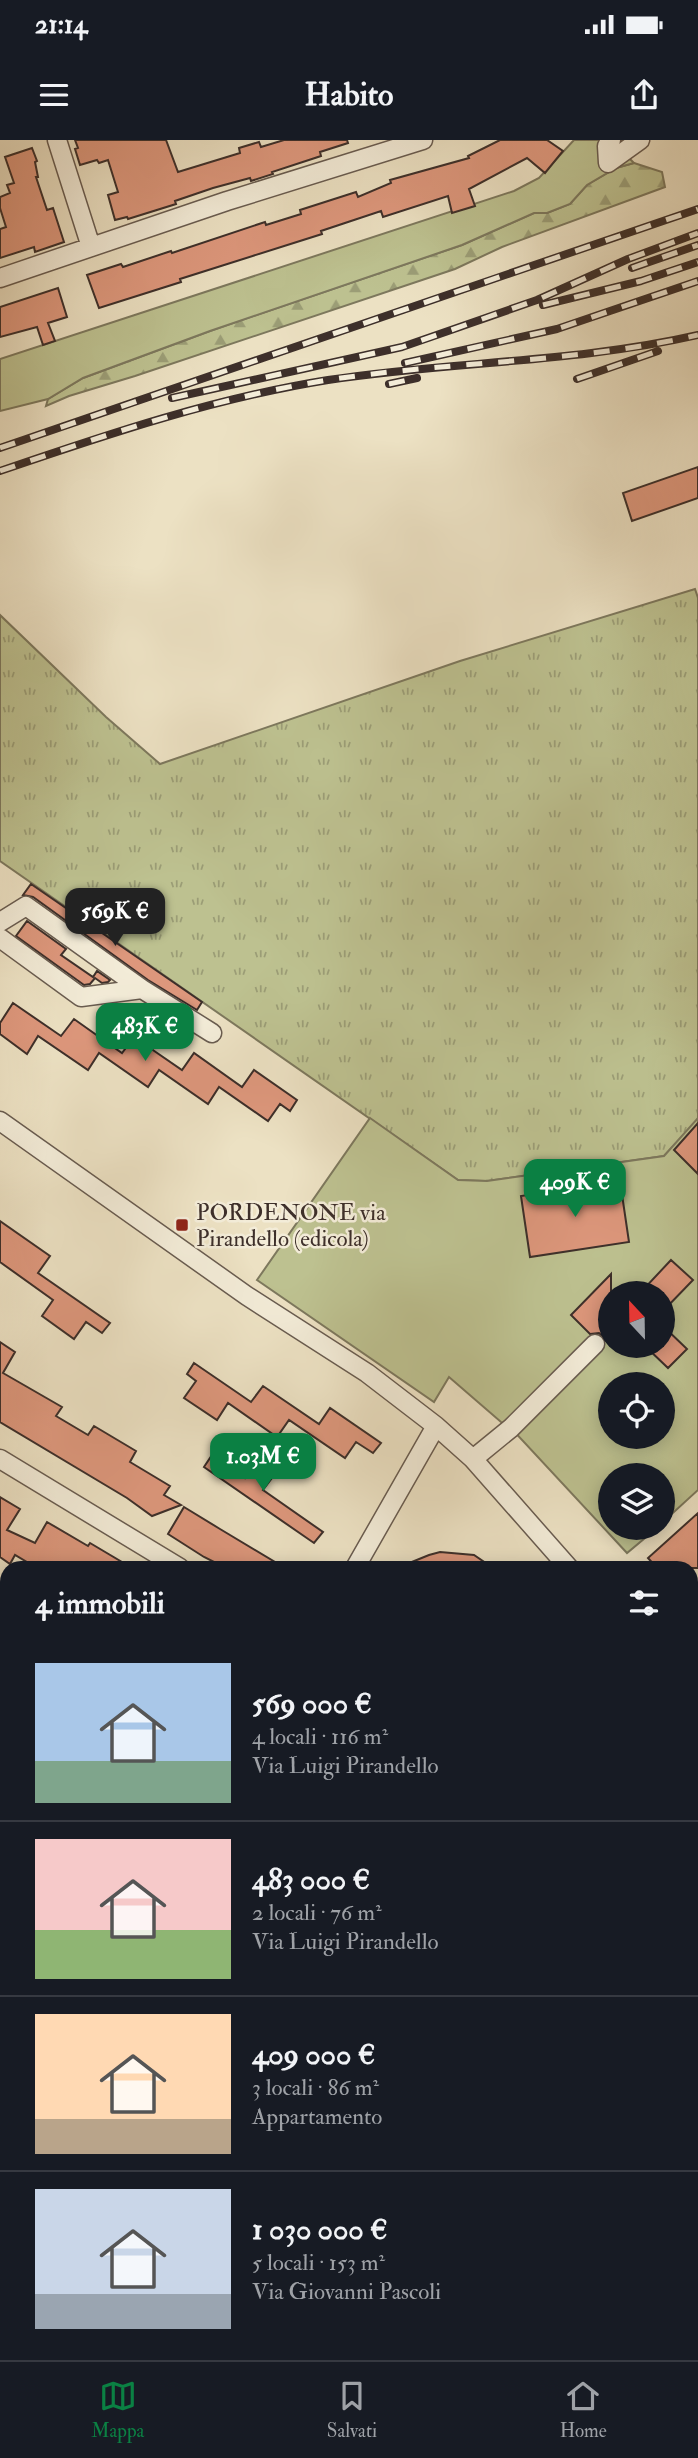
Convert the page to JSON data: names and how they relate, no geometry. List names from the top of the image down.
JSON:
{
  "places": {
    "transit": ["PORDENONE via Pirandello (edicola)"]
  },
  "north": "top",
  "page": {
    "status": "21:14",
    "header": "Habito",
    "price": [
      "569K €",
      "483K €",
      "409K €",
      "1.03M €"
    ],
    "heading": "4 immobili",
    "list": [
      {
        "name": "569 000 €",
        "note": "4 locali · 116 m² · Via Luigi Pirandello"
      },
      {
        "name": "483 000 €",
        "note": "2 locali · 76 m² · Via Luigi Pirandello"
      },
      {
        "name": "409 000 €",
        "note": "3 locali · 86 m² · Appartamento"
      },
      {
        "name": "1 030 000 €",
        "note": "5 locali · 153 m² · Via Giovanni Pascoli"
      }
    ],
    "tabs": ["Mappa", "Salvati", "Home"]
  }
}
